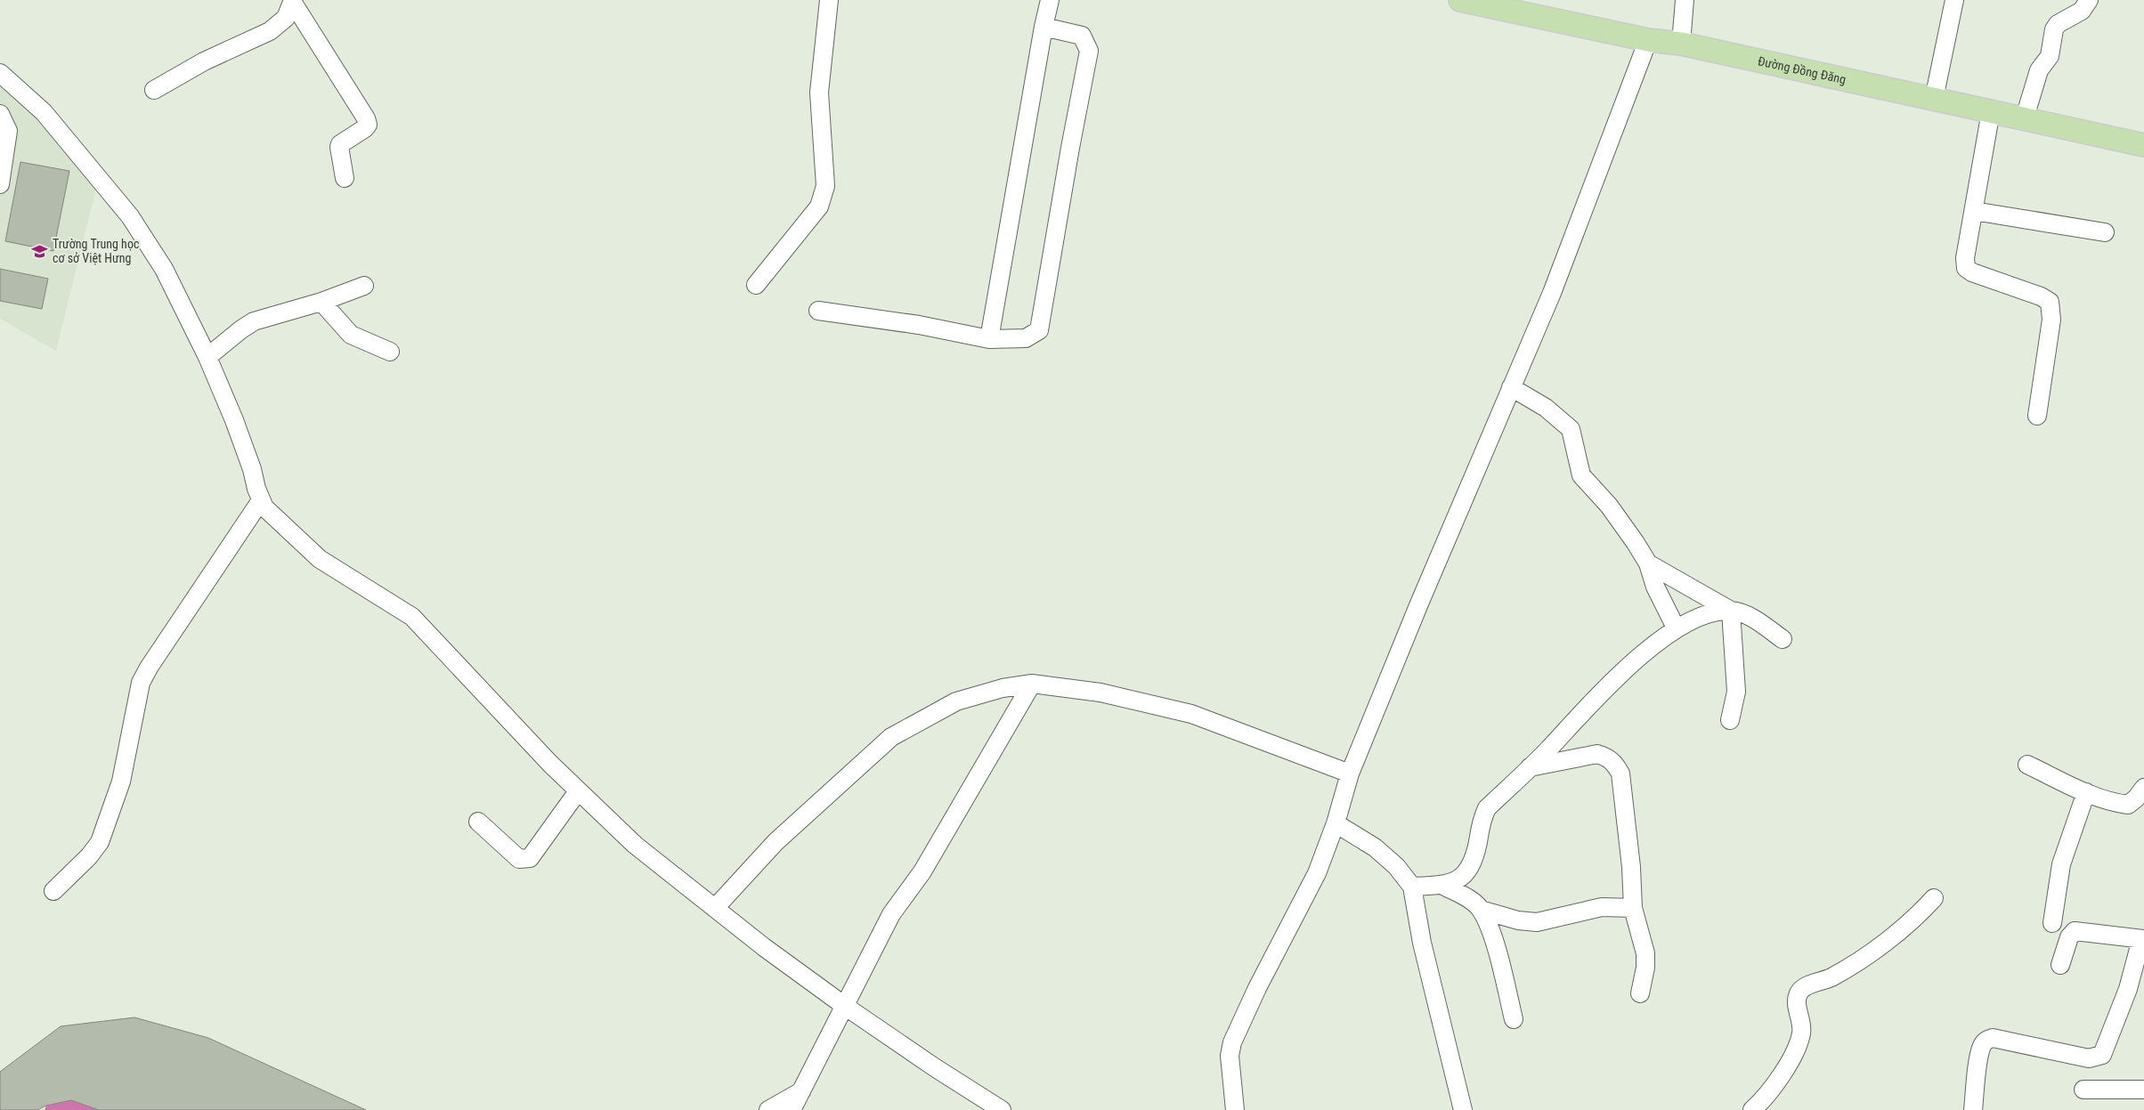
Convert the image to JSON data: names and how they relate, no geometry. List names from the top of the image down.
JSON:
{
  "streets": {
    "main road": ["Đường Đồng Đăng"]
  },
  "places": {
    "school or university": ["Trường Trung học cơ sở Việt Hưng"]
  }
}
